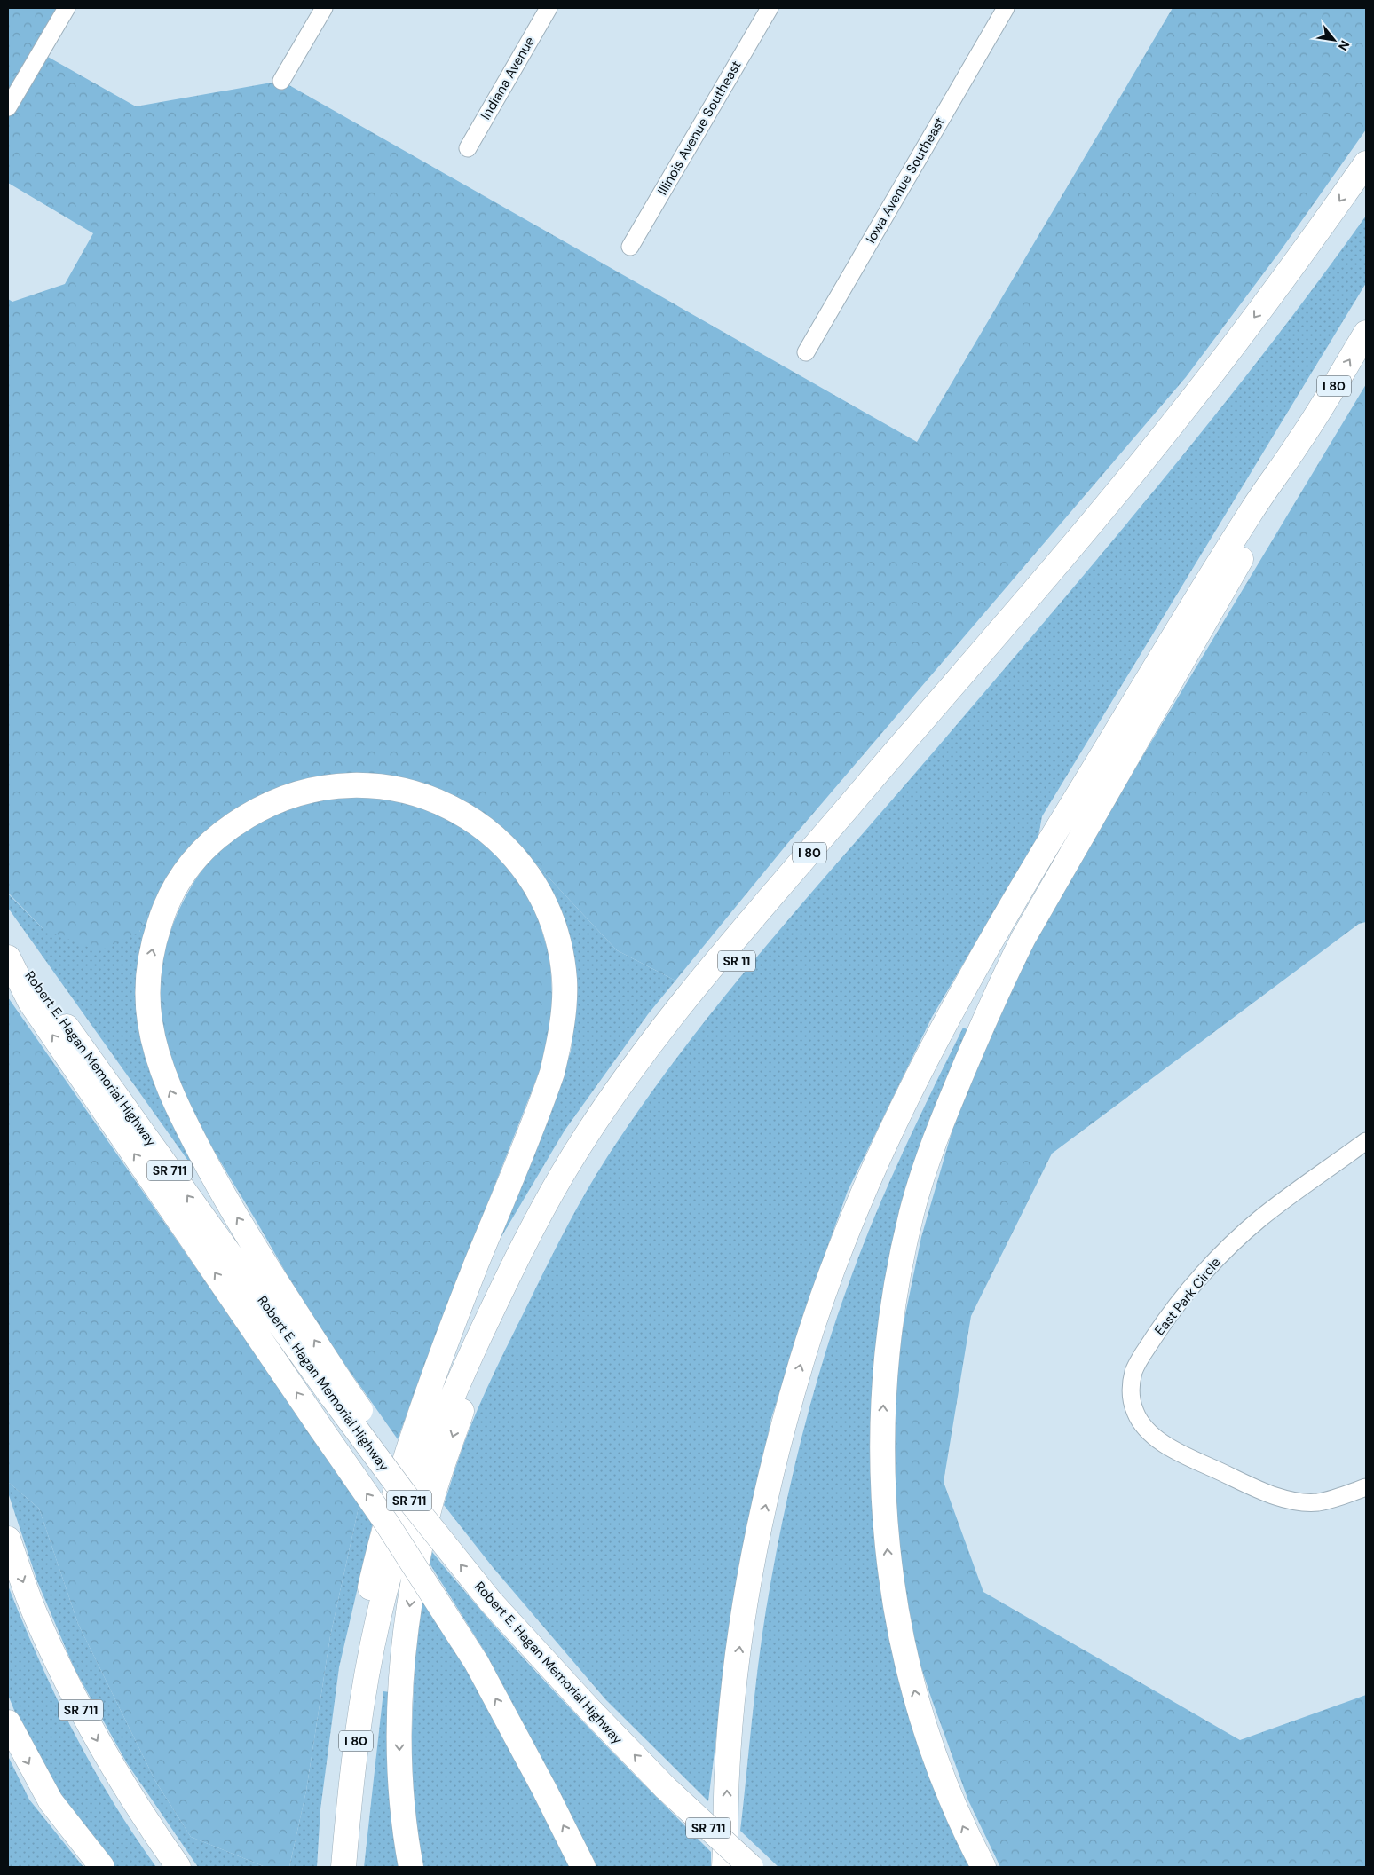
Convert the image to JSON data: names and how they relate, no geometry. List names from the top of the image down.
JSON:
{
  "streets": {
    "highway": [
      "I 80",
      "SR 11",
      "Robert E. Hagan Memorial Highway",
      "SR 711"
    ],
    "street": [
      "Indiana Avenue",
      "Illinois Avenue Southeast",
      "Iowa Avenue Southeast",
      "East Park Circle"
    ]
  },
  "north": "bottom right"
}
